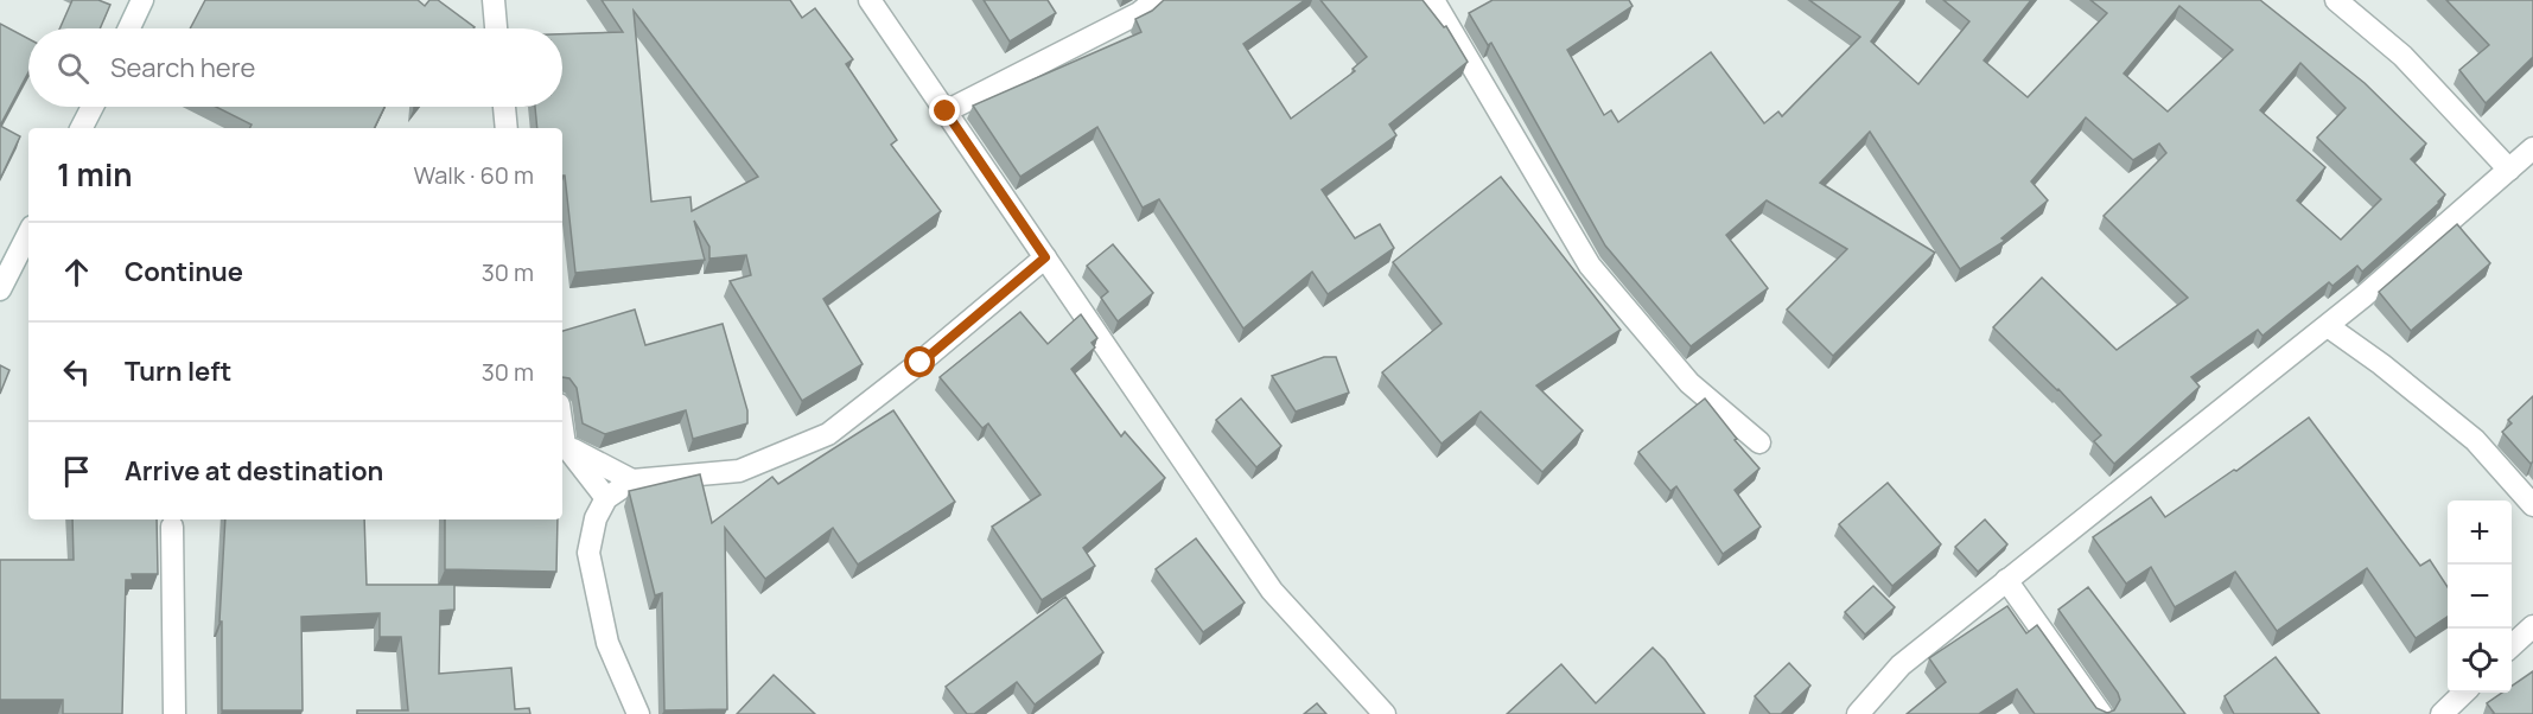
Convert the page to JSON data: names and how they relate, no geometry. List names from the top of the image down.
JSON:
{
  "page": {
    "search": "Search here",
    "heading": ["1 min", "Walk · 60 m"],
    "list": [
      ["Continue", "30 m"],
      ["Turn left", "30 m"],
      "Arrive at destination"
    ],
    "map_buttons": ["+", "−"]
  }
}
